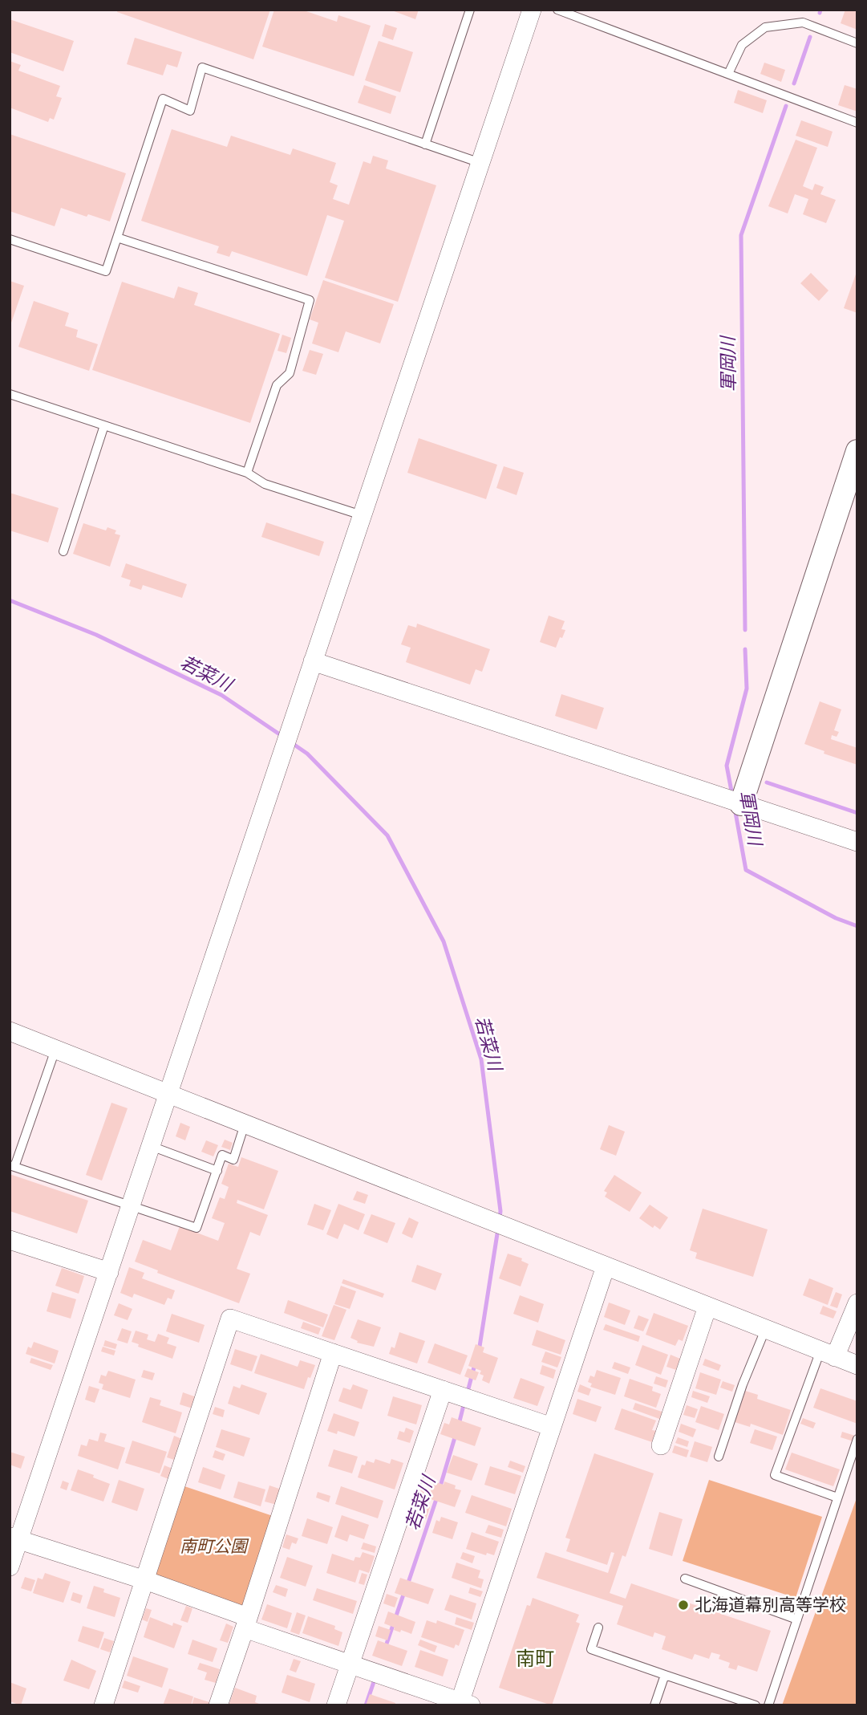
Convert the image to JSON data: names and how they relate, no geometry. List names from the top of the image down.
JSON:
{
  "districts": ["南町"],
  "water": ["軍岡川", "若菜川"],
  "parks": ["南町公園"],
  "places": ["北海道幕別高等学校"]
}
